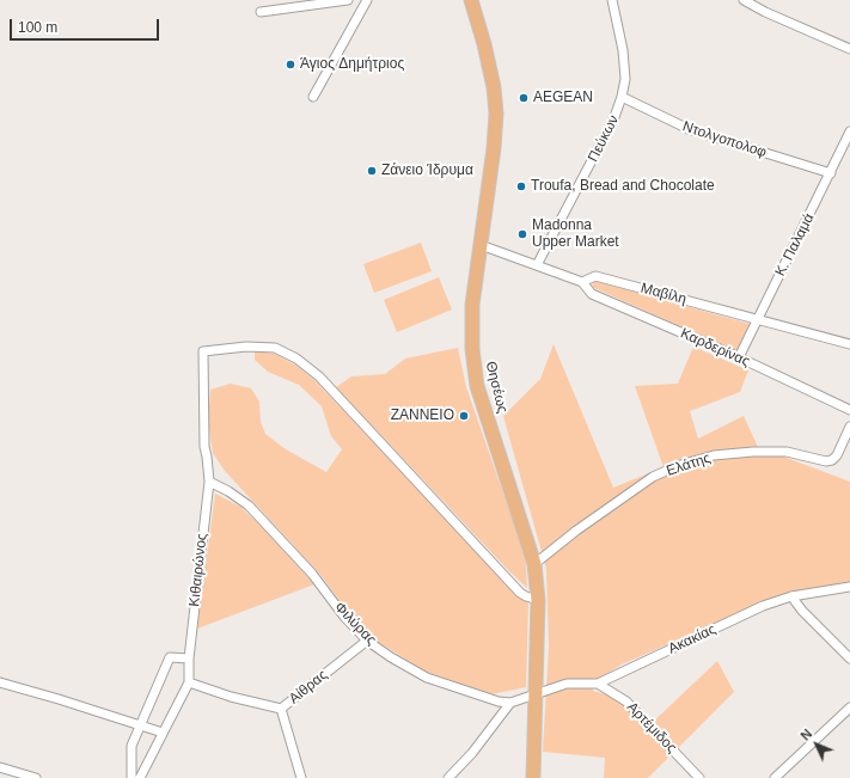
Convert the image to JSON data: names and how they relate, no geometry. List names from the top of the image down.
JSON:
{
  "streets": {
    "main road": ["Θησέως"],
    "street": [
      "Πεύκων",
      "Ντολγοπολοφ",
      "Κ. Παλαμά",
      "Μαβίλη",
      "Καρδερίνας",
      "Ελάτης",
      "Κιθαιρώνος",
      "Φιλύρας",
      "Ακακίας",
      "Αίθρας",
      "Αρτέμιδος"
    ]
  },
  "crossings": [
    ["Πεύκων", "Ντολγοπολοφ"],
    ["Πεύκων", "Μαβίλη"],
    ["Ντολγοπολοφ", "Κ. Παλαμά"],
    ["Κ. Παλαμά", "Μαβίλη"],
    ["Κ. Παλαμά", "Καρδερίνας"],
    ["Μαβίλη", "Καρδερίνας"],
    ["Μαβίλη", "Θησέως"],
    ["Θησέως", "Ελάτης"],
    ["Θησέως", "Κιθαιρώνος"],
    ["Θησέως", "Ακακίας"],
    ["Κιθαιρώνος", "Φιλύρας"],
    ["Κιθαιρώνος", "Αίθρας"],
    ["Φιλύρας", "Αίθρας"],
    ["Ακακίας", "Αρτέμιδος"]
  ],
  "places": [
    "Άγιος Δημήτριος",
    "AEGEAN",
    "Ζάνειο Ίδρυμα",
    "Troufa, Bread and Chocolate",
    "Madonna Upper Market",
    "ΖΑΝΝΕΙΟ"
  ],
  "scale_bar": "100 m",
  "north": "top left"
}
